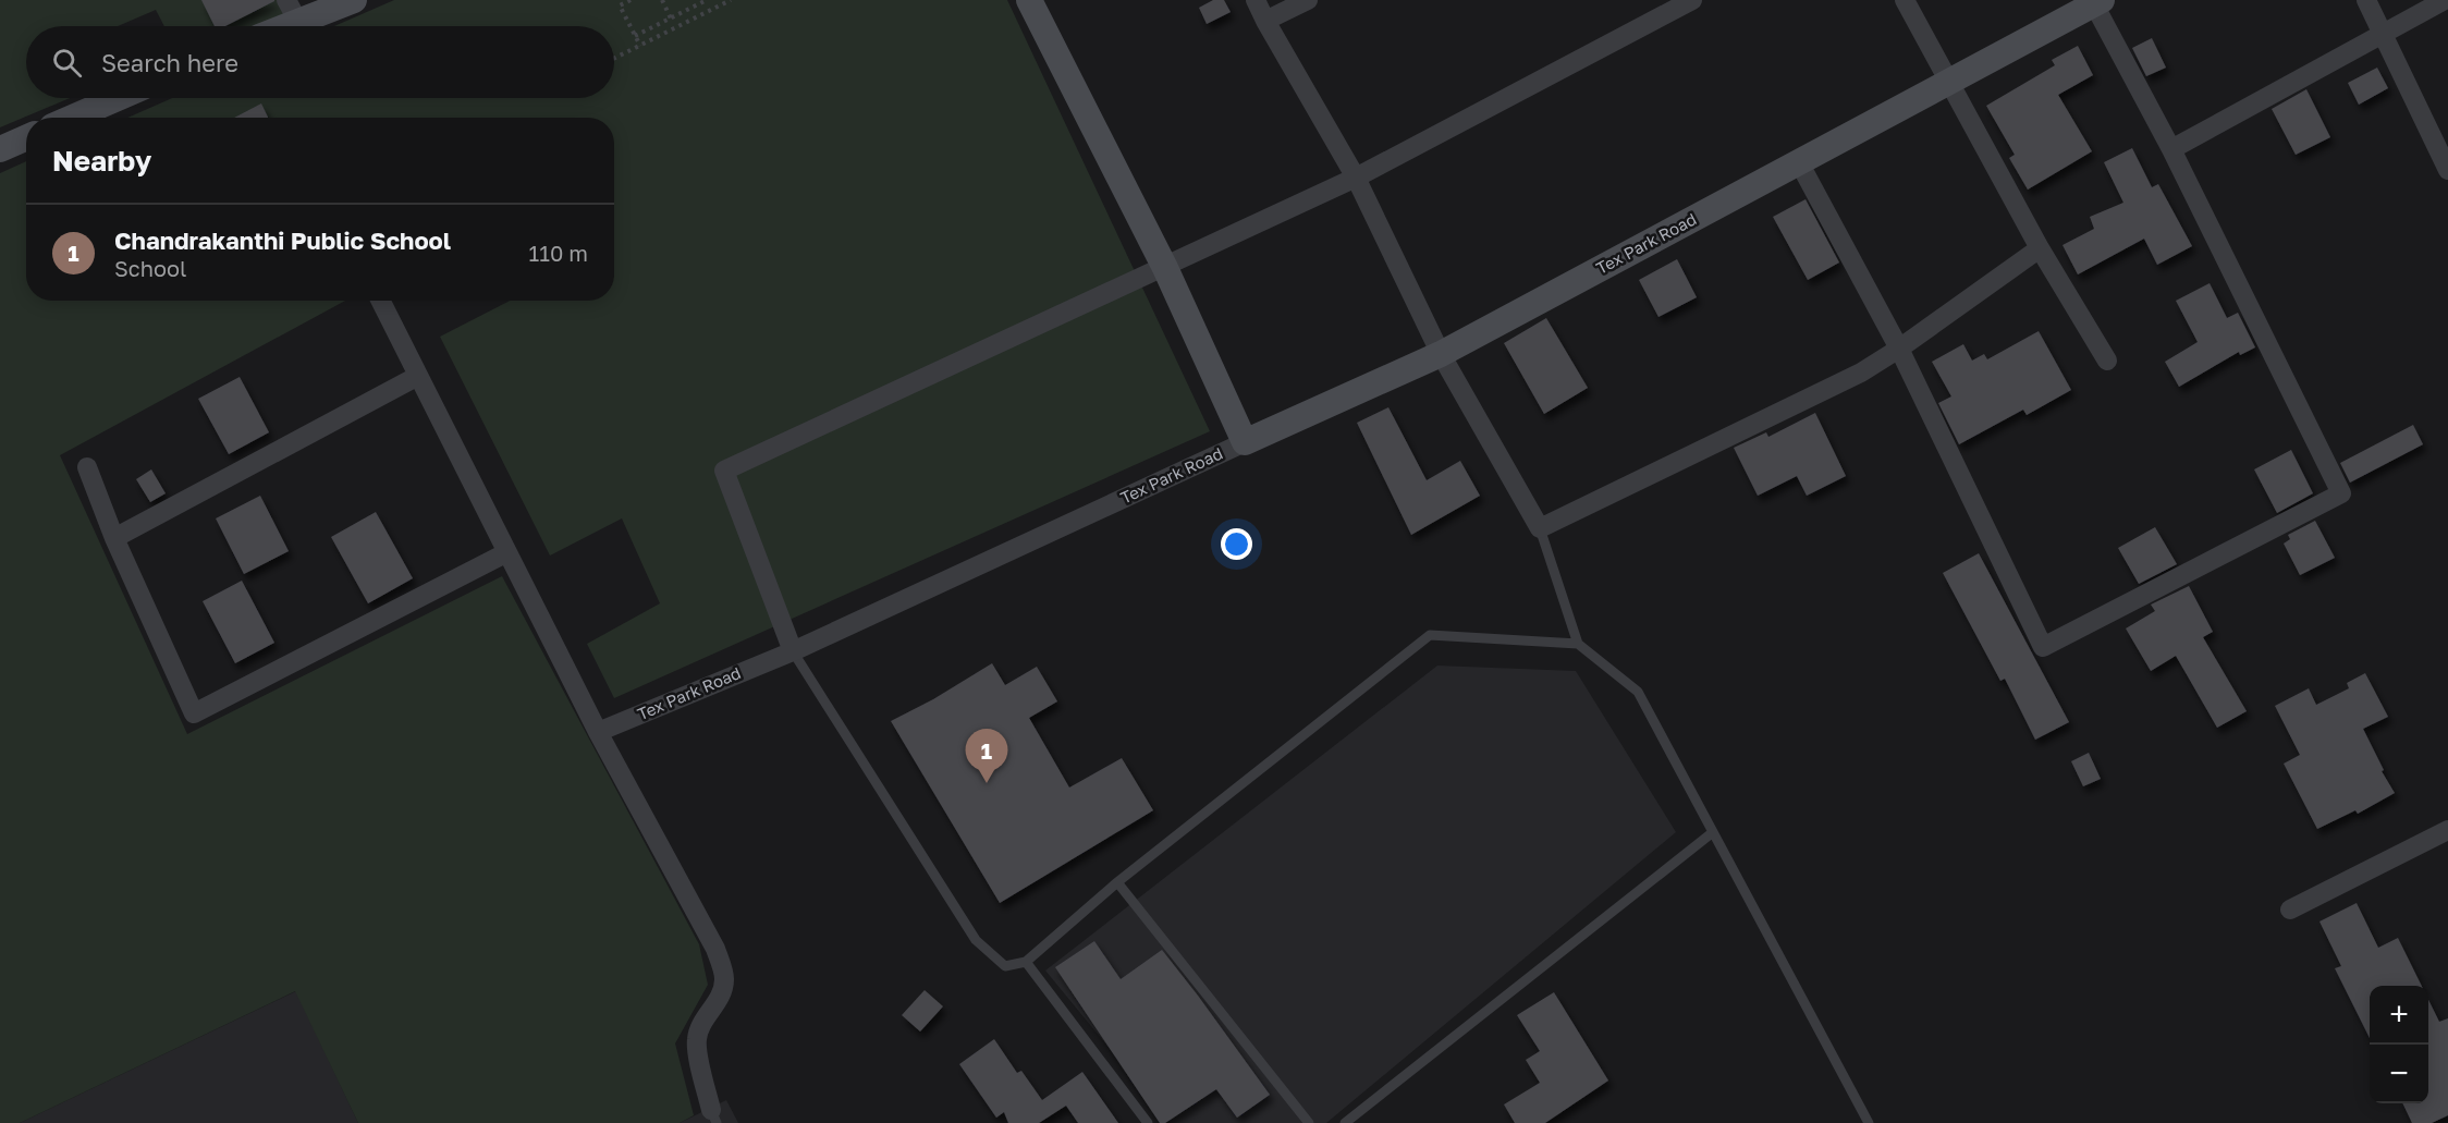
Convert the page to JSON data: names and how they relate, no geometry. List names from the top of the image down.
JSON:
{
  "streets": {
    "street": ["Tex Park Road"]
  },
  "page": {
    "search": "Search here",
    "heading": "Nearby",
    "list": [
      {
        "mark": "1",
        "name": "Chandrakanthi Public School",
        "note": "School",
        "value": "110 m"
      }
    ],
    "pins": "1",
    "map_buttons": ["+", "−"]
  }
}
